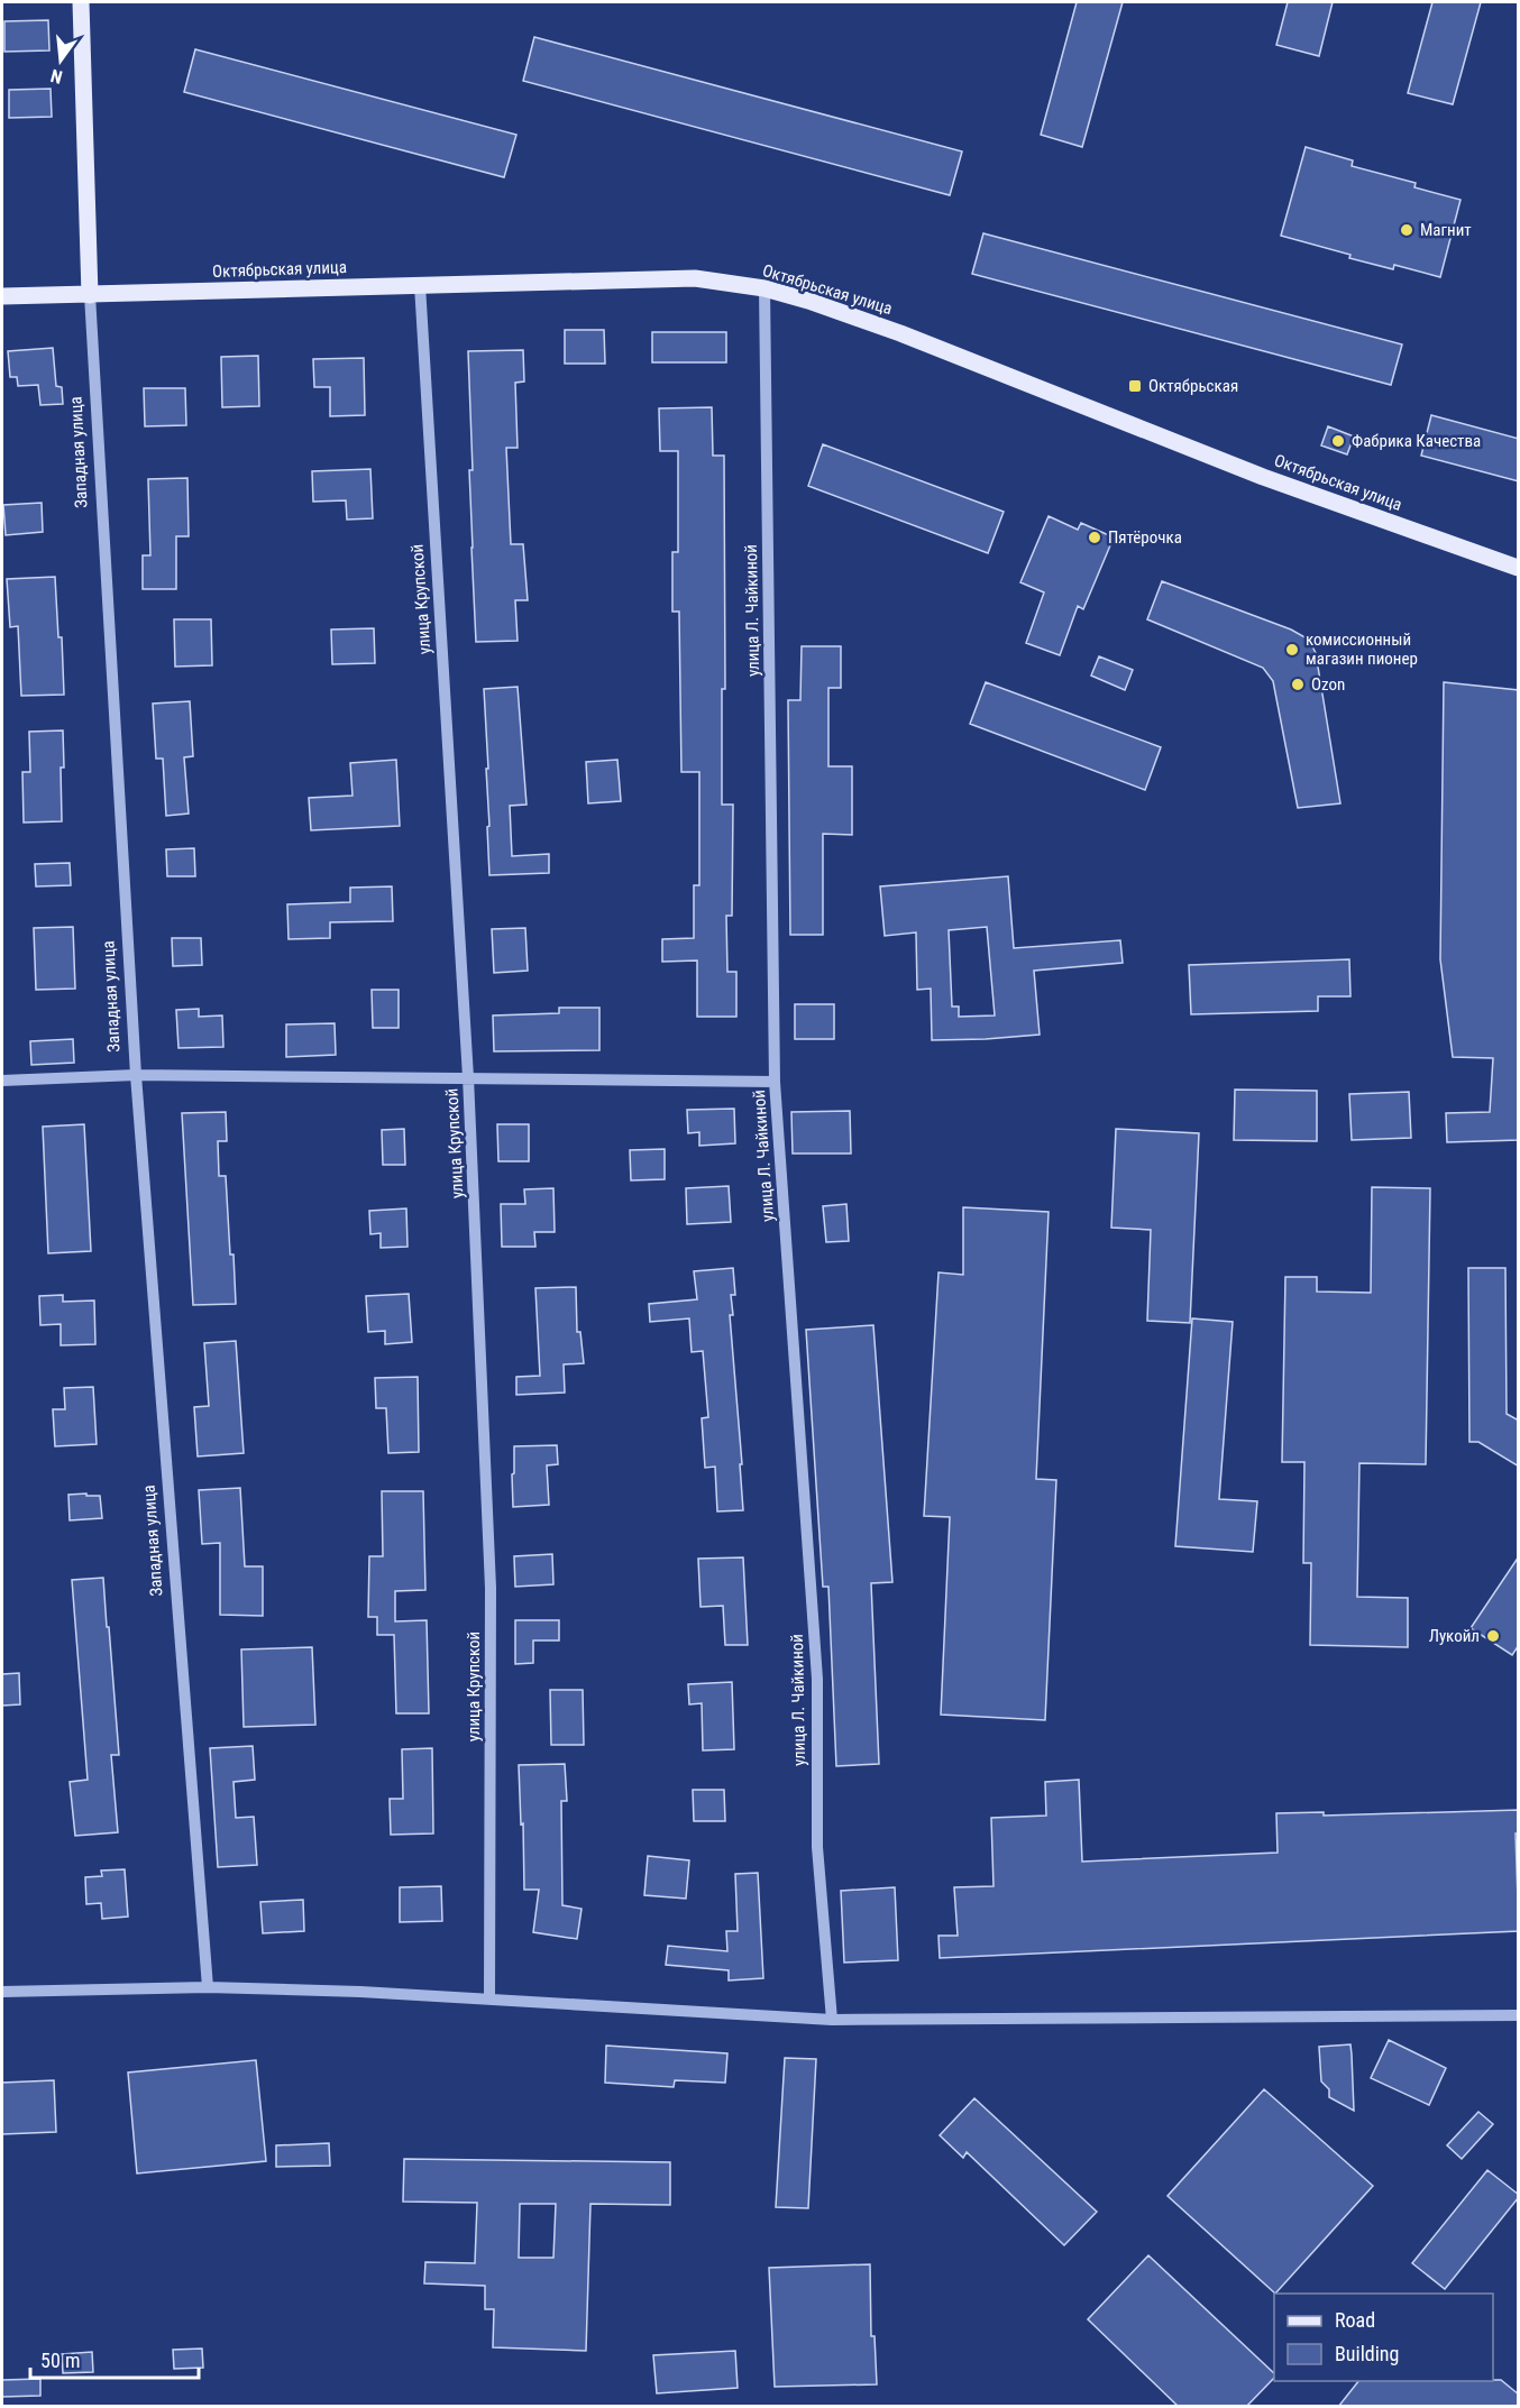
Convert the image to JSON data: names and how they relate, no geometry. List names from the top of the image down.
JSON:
{
  "streets": {
    "main road": ["Октябрьская улица", "Западная улица"],
    "street": ["улица Крупской", "улица Л. Чайкиной"]
  },
  "crossings": [
    ["Октябрьская улица", "Западная улица"],
    ["Октябрьская улица", "улица Крупской"],
    ["Октябрьская улица", "улица Л. Чайкиной"]
  ],
  "places": {
    "other": [
      "Магнит",
      "Фабрика Качества",
      "Пятёрочка",
      "комиссионный магазин пионер",
      "Ozon",
      "Лукойл"
    ],
    "transit": ["Октябрьская"]
  },
  "legend": ["Road", "Building"],
  "scale_bar": "50 m",
  "north": "bottom"
}
